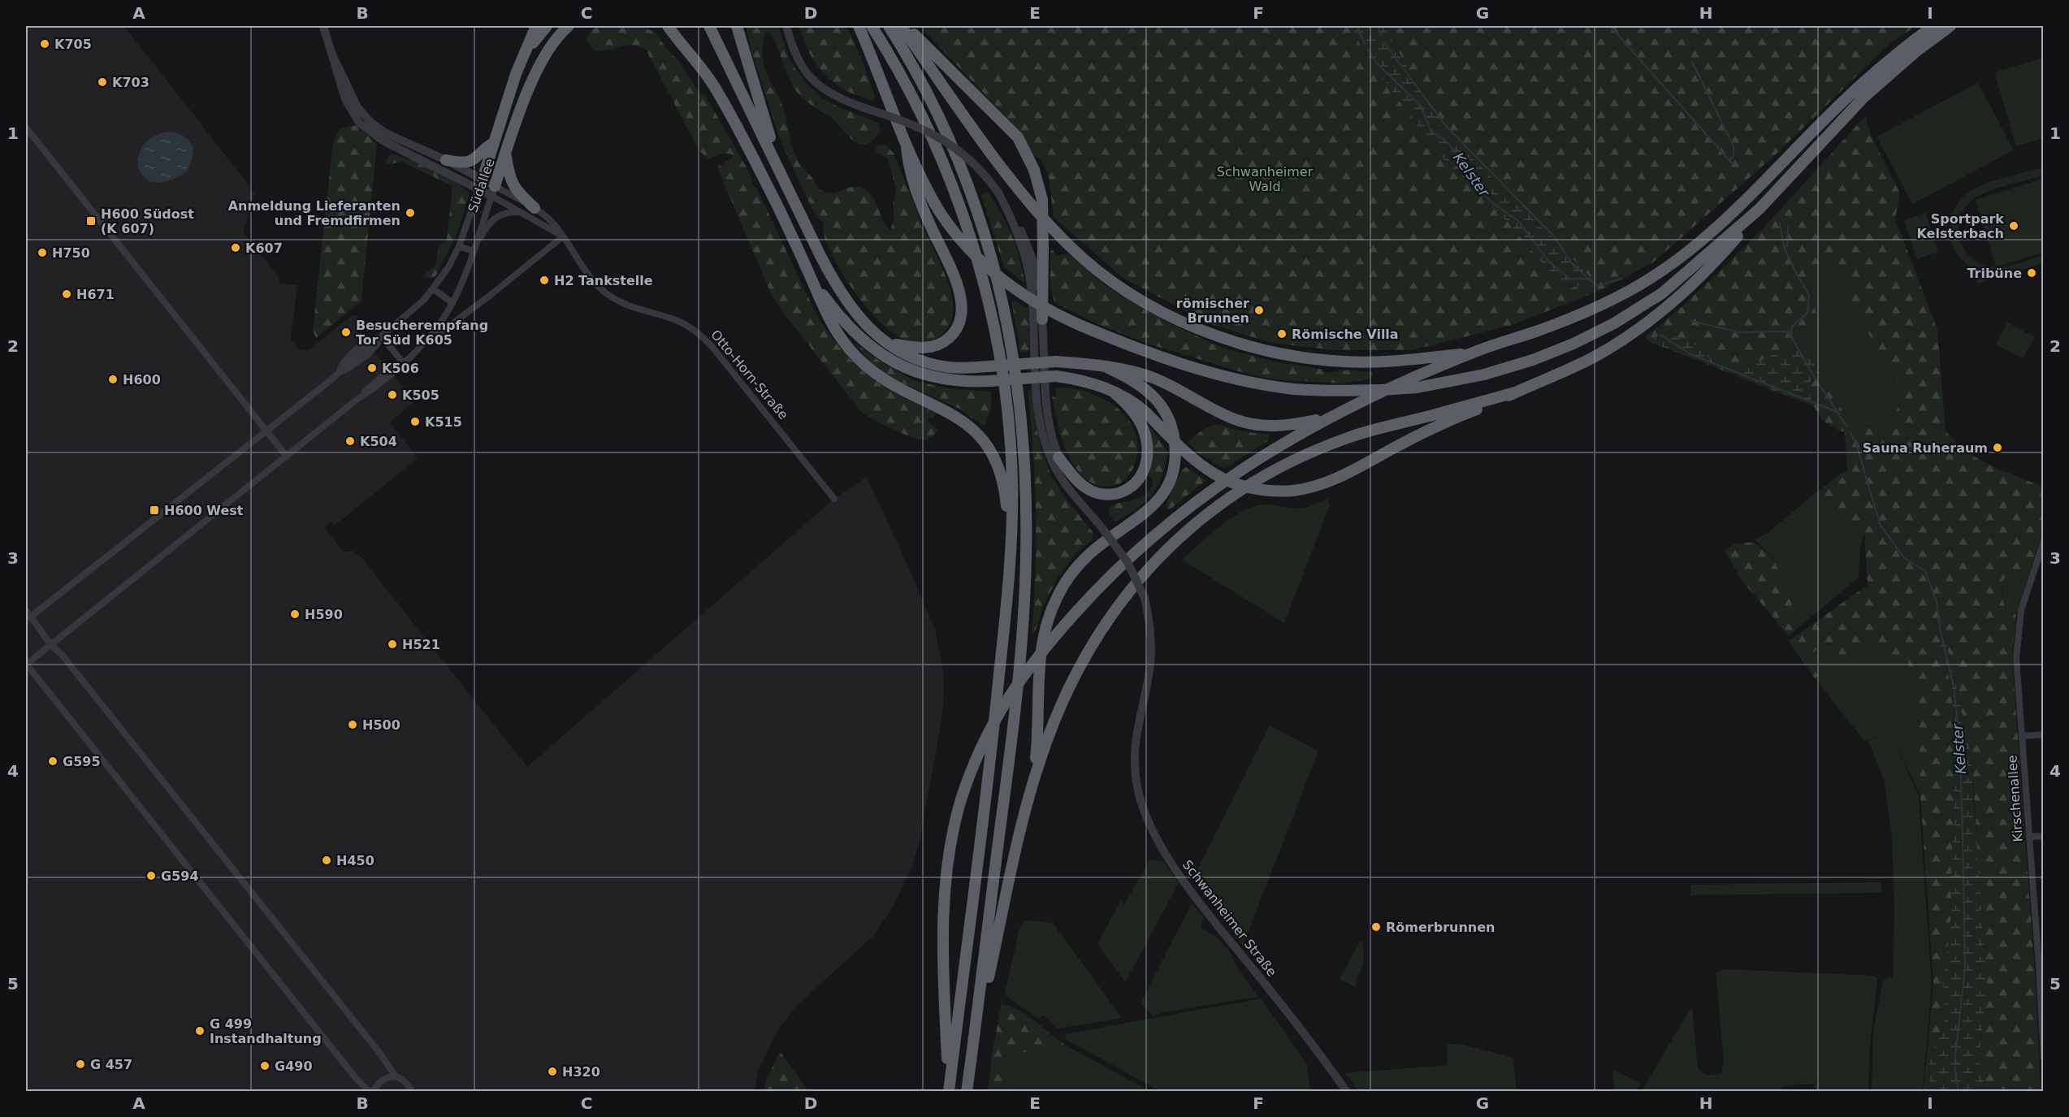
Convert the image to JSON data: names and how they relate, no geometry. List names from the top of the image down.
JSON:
{
  "streets": {
    "highway": ["Südallee"],
    "street": ["Otto-Horn-Straße", "Kirschenallee", "Schwanheimer Straße"]
  },
  "crossings": [
    ["Südallee", "Otto-Horn-Straße"]
  ],
  "water": ["Kelster"],
  "parks": ["Schwanheimer Wald"],
  "places": {
    "other": [
      "K705",
      "K703",
      "Anmeldung Lieferanten und Fremdfirmen",
      "Sportpark Kelsterbach",
      "K607",
      "H750",
      "Tribüne",
      "H2 Tankstelle",
      "H671",
      "römischer Brunnen",
      "Besucherempfang Tor Süd K605",
      "Römische Villa",
      "K506",
      "H600",
      "K505",
      "K515",
      "K504",
      "Sauna Ruheraum",
      "H590",
      "H521",
      "H500",
      "G595",
      "H450",
      "G594",
      "Römerbrunnen",
      "G 499 Instandhaltung",
      "G 457",
      "G490",
      "H320"
    ],
    "transit": ["H600 Südost (K 607)", "H600 West"]
  },
  "grid": {
    "columns": [
      "A",
      "B",
      "C",
      "D",
      "E",
      "F",
      "G",
      "H",
      "I"
    ],
    "rows": [
      "1",
      "2",
      "3",
      "4",
      "5"
    ]
  }
}
